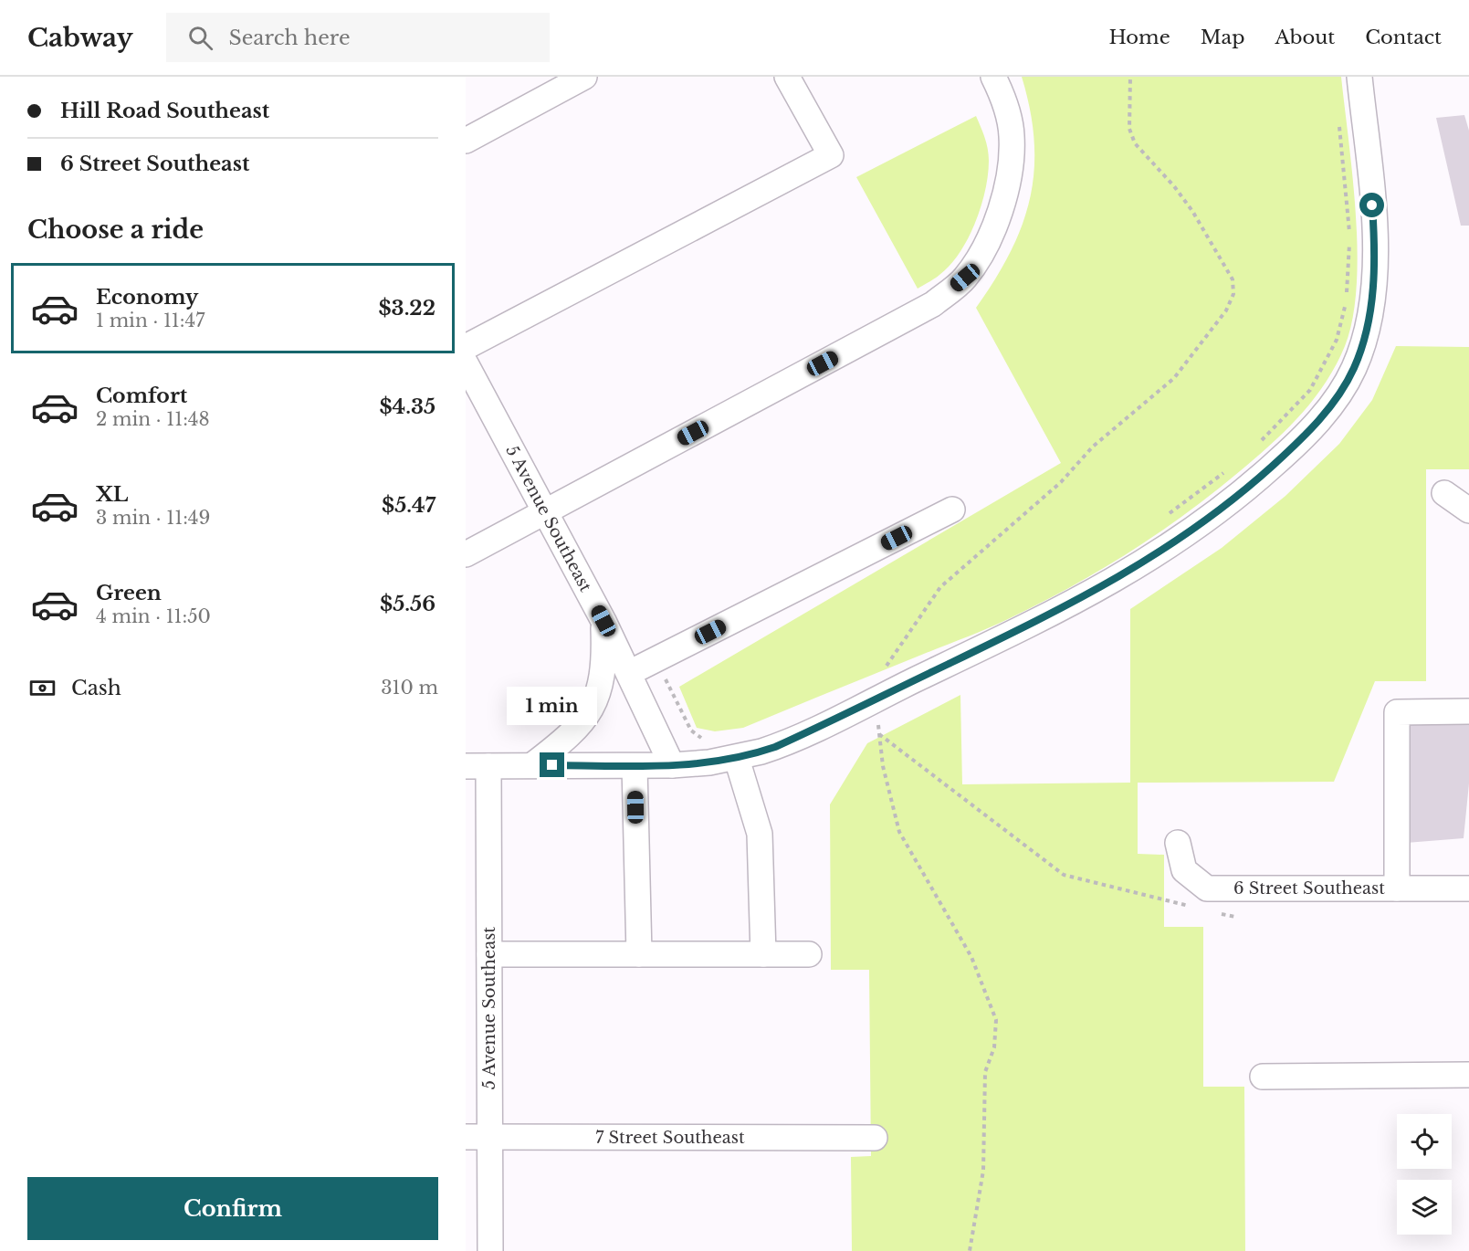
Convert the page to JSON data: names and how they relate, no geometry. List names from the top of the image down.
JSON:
{
  "streets": {
    "street": ["5 Avenue Southeast", "6 Street Southeast", "7 Street Southeast"]
  },
  "crossings": [
    ["5 Avenue Southeast", "7 Street Southeast"]
  ],
  "page": {
    "header": "Cabway",
    "search": "Search here",
    "nav": [
      "Home",
      "Map",
      "About",
      "Contact"
    ],
    "banner": ["Hill Road Southeast", "6 Street Southeast"],
    "heading": "Choose a ride",
    "list": [
      {
        "name": "Economy",
        "note": "1 min · 11:47",
        "value": "$3.22"
      },
      {
        "name": "Comfort",
        "note": "2 min · 11:48",
        "value": "$4.35"
      },
      {
        "name": "XL",
        "note": "3 min · 11:49",
        "value": "$5.47"
      },
      {
        "name": "Green",
        "note": "4 min · 11:50",
        "value": "$5.56"
      }
    ],
    "pay": ["Cash", "310 m"],
    "bubble": "1 min",
    "buttons": "Confirm"
  }
}
